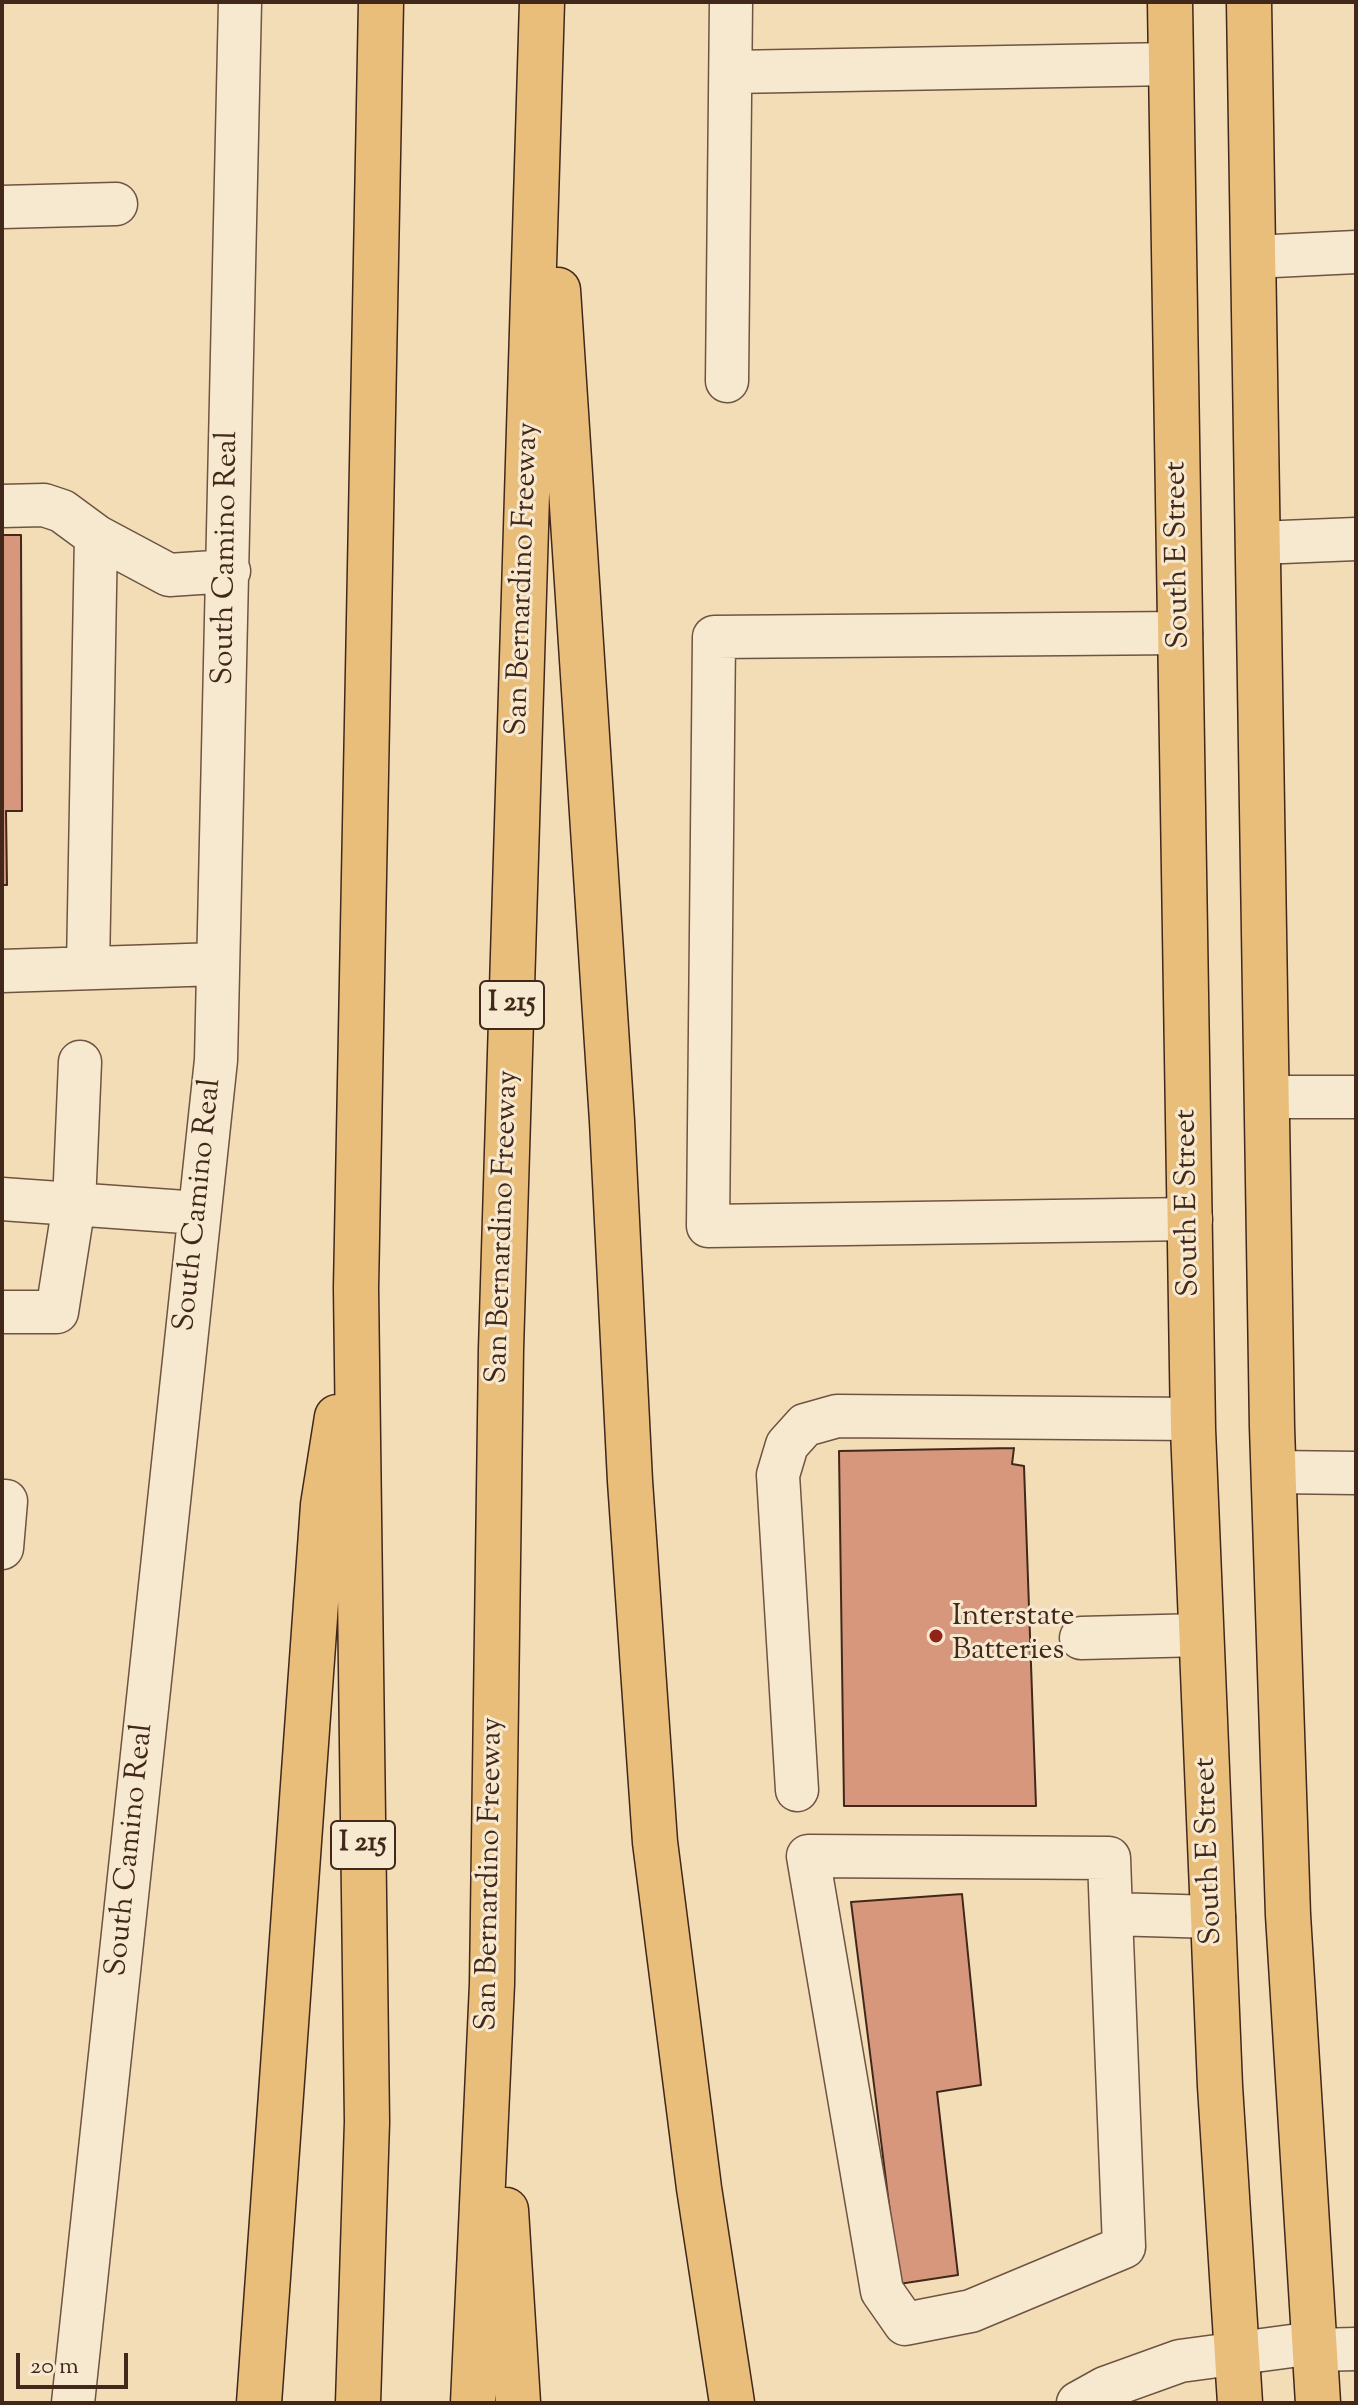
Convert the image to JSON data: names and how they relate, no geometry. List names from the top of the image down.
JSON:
{
  "streets": {
    "main road": ["South E Street", "San Bernardino Freeway", "I 215"],
    "street": ["South Camino Real"]
  },
  "places": ["Interstate Batteries"],
  "scale_bar": "20 m"
}
